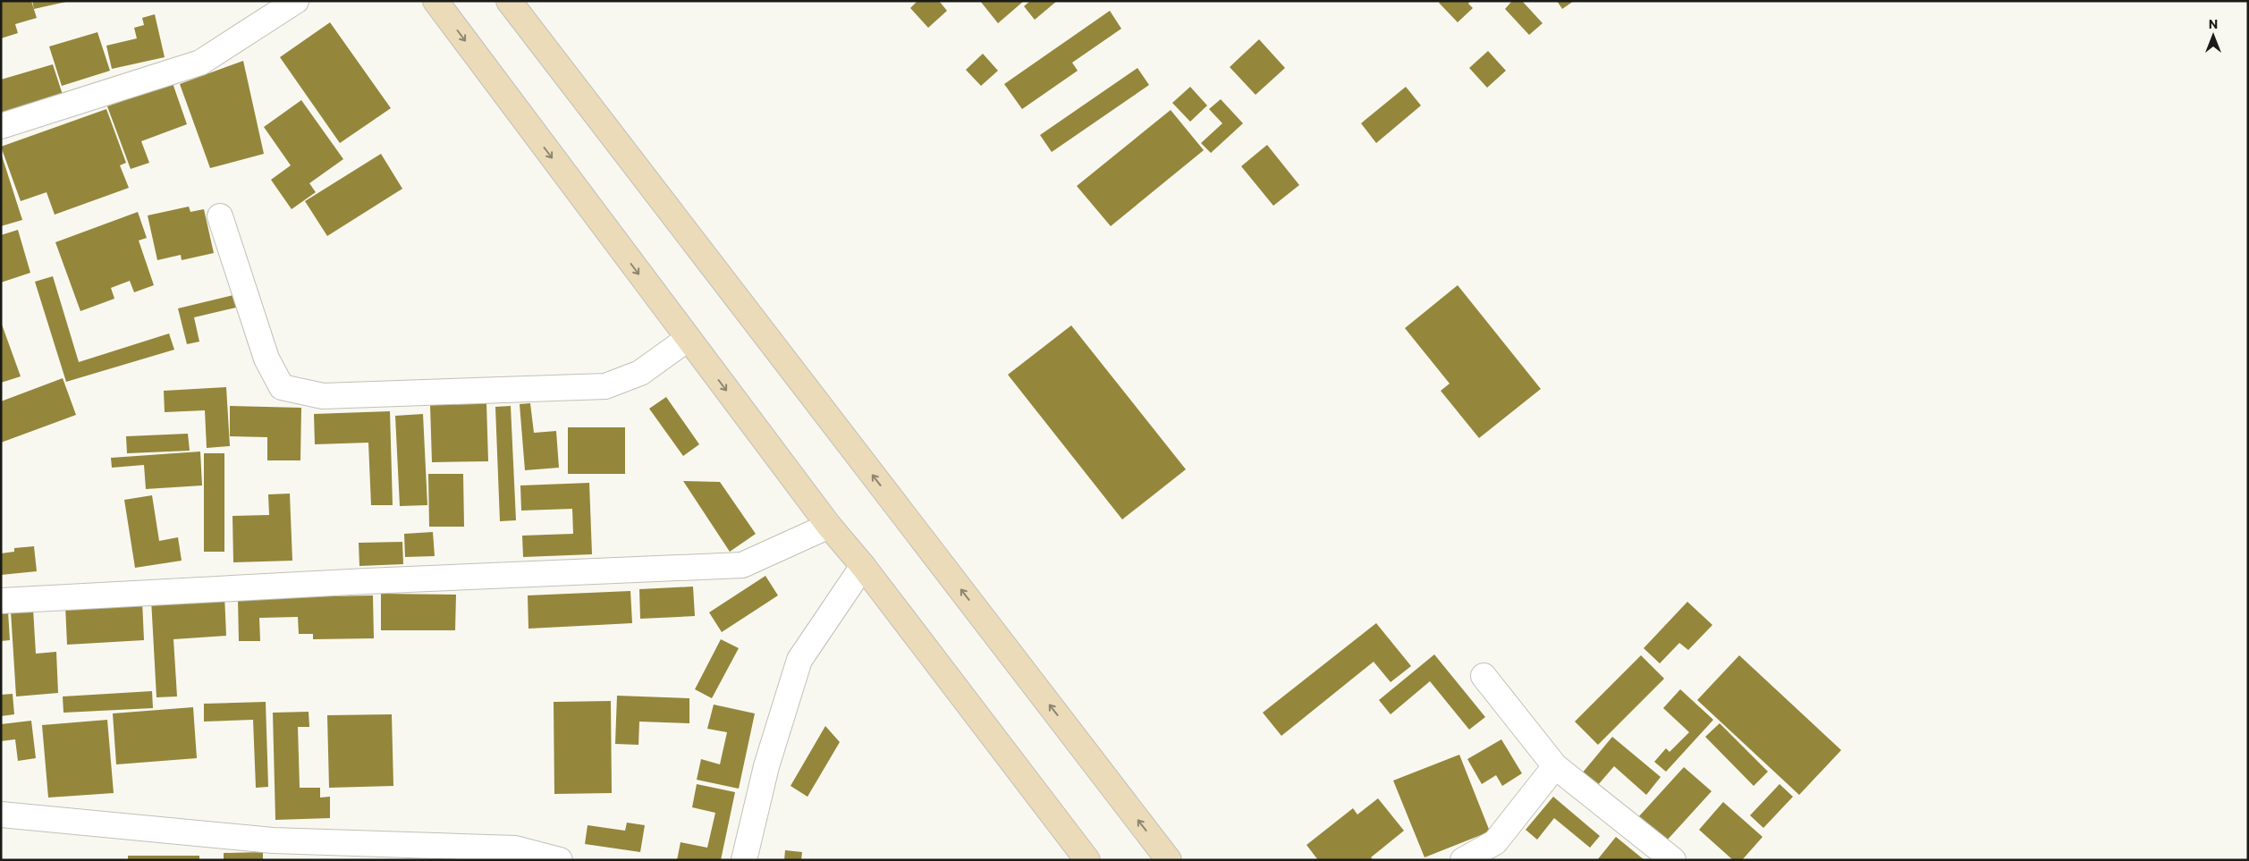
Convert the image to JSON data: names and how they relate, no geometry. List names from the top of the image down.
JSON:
{
  "north": "top"
}
